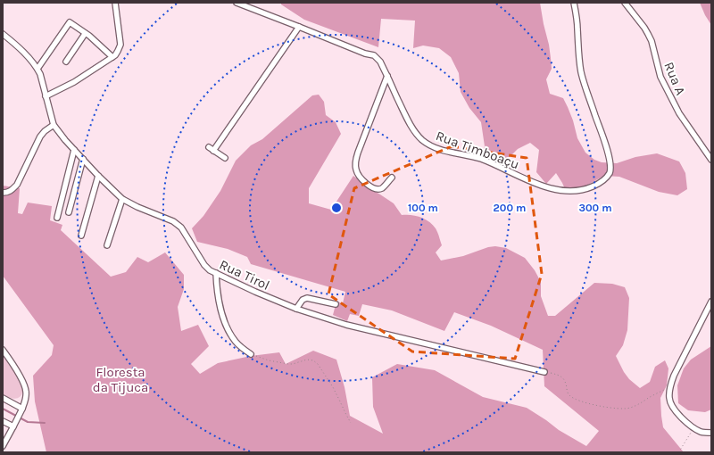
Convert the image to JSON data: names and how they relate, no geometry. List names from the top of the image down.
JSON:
{
  "streets": {
    "street": ["Rua A", "Rua Timboaçu", "Rua Tirol"]
  },
  "parks": ["Floresta da Tijuca"],
  "rings": ["100 m", "200 m", "300 m"]
}
